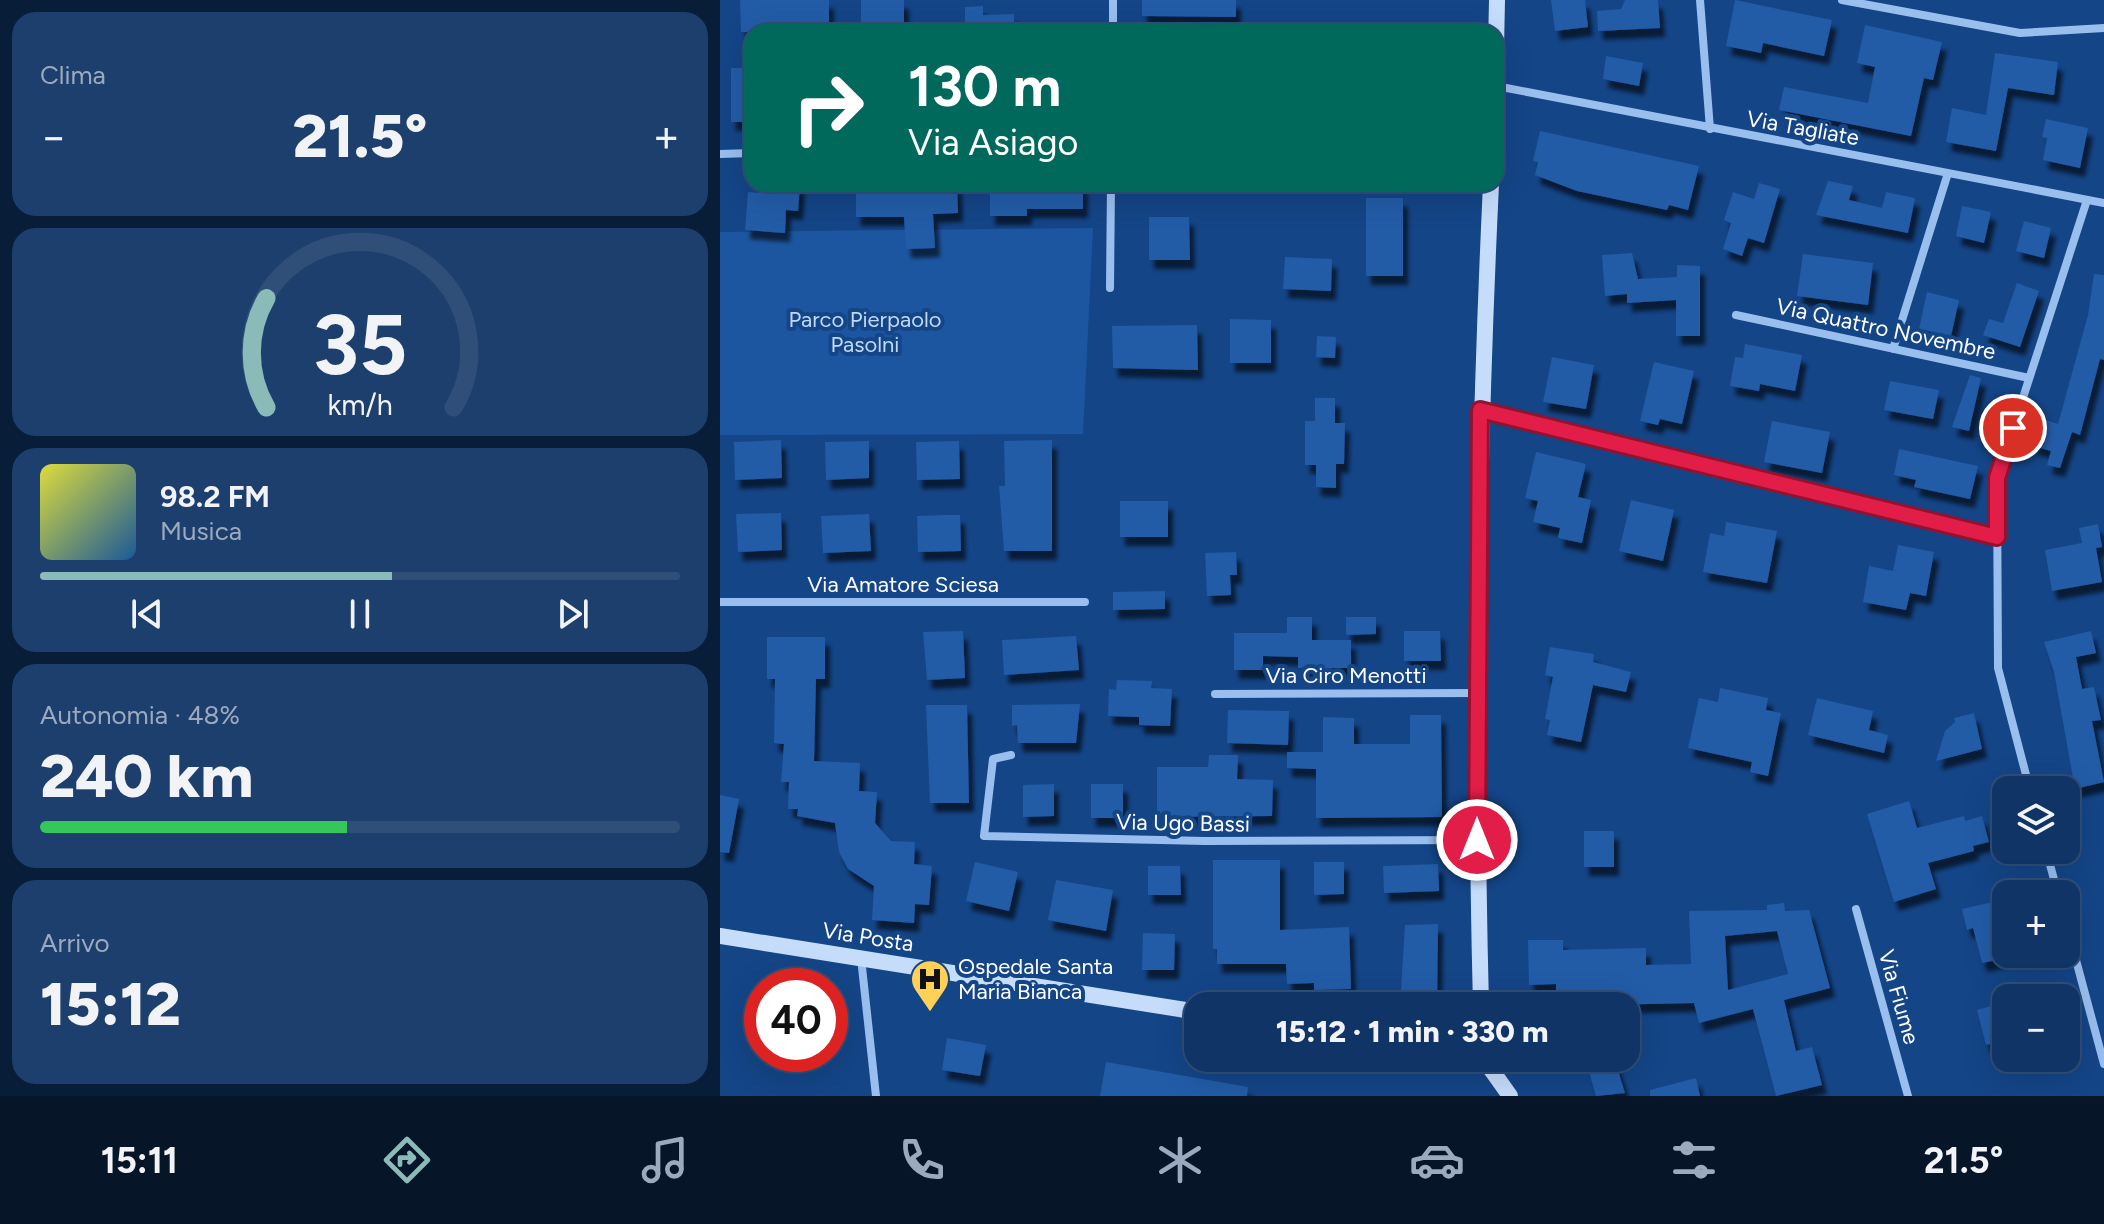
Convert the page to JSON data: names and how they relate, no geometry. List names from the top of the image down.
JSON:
{
  "streets": {
    "street": [
      "Via Tagliate",
      "Via Quattro Novembre",
      "Via Amatore Sciesa",
      "Via Ciro Menotti",
      "Via Ugo Bassi",
      "Via Posta",
      "Via Fiume"
    ]
  },
  "parks": ["Parco Pierpaolo Pasolni"],
  "places": {
    "hospital": ["Ospedale Santa Maria Bianca"]
  },
  "page": {
    "tile": [
      "Clima",
      ["Autonomia · 48%", "240 km"],
      ["Arrivo", "15:12"]
    ],
    "turn": ["130 m", "Via Asiago"],
    "heat": ["−", "21.5°", "+"],
    "song": ["98.2 FM", "Musica"],
    "map_buttons": ["+", "−"],
    "limit": "40",
    "trip": "15:12 · 1 min · 330 m",
    "tabs": ["15:11", "21.5°"],
    "gauge": ["35", "km/h"]
  }
}
